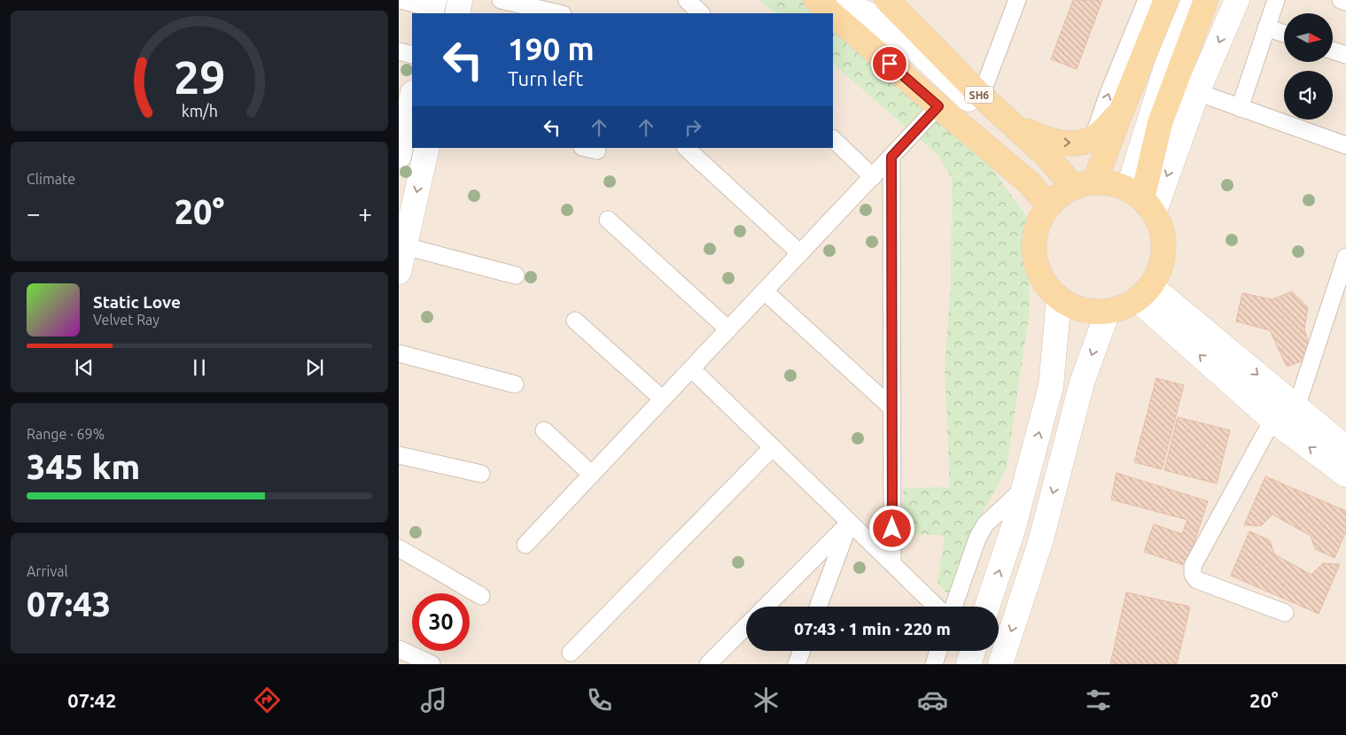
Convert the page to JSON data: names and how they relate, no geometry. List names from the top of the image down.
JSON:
{
  "streets": {
    "main road": ["SH6"]
  },
  "north": "right",
  "page": {
    "turn": ["190 m", "Turn left"],
    "tile": [
      "Climate",
      ["Range · 69%", "345 km"],
      ["Arrival", "07:43"]
    ],
    "heat": ["−", "20°", "+"],
    "song": ["Static Love", "Velvet Ray"],
    "limit": "30",
    "trip": "07:43 · 1 min · 220 m",
    "tabs": ["07:42", "20°"],
    "gauge": ["29", "km/h"]
  }
}
